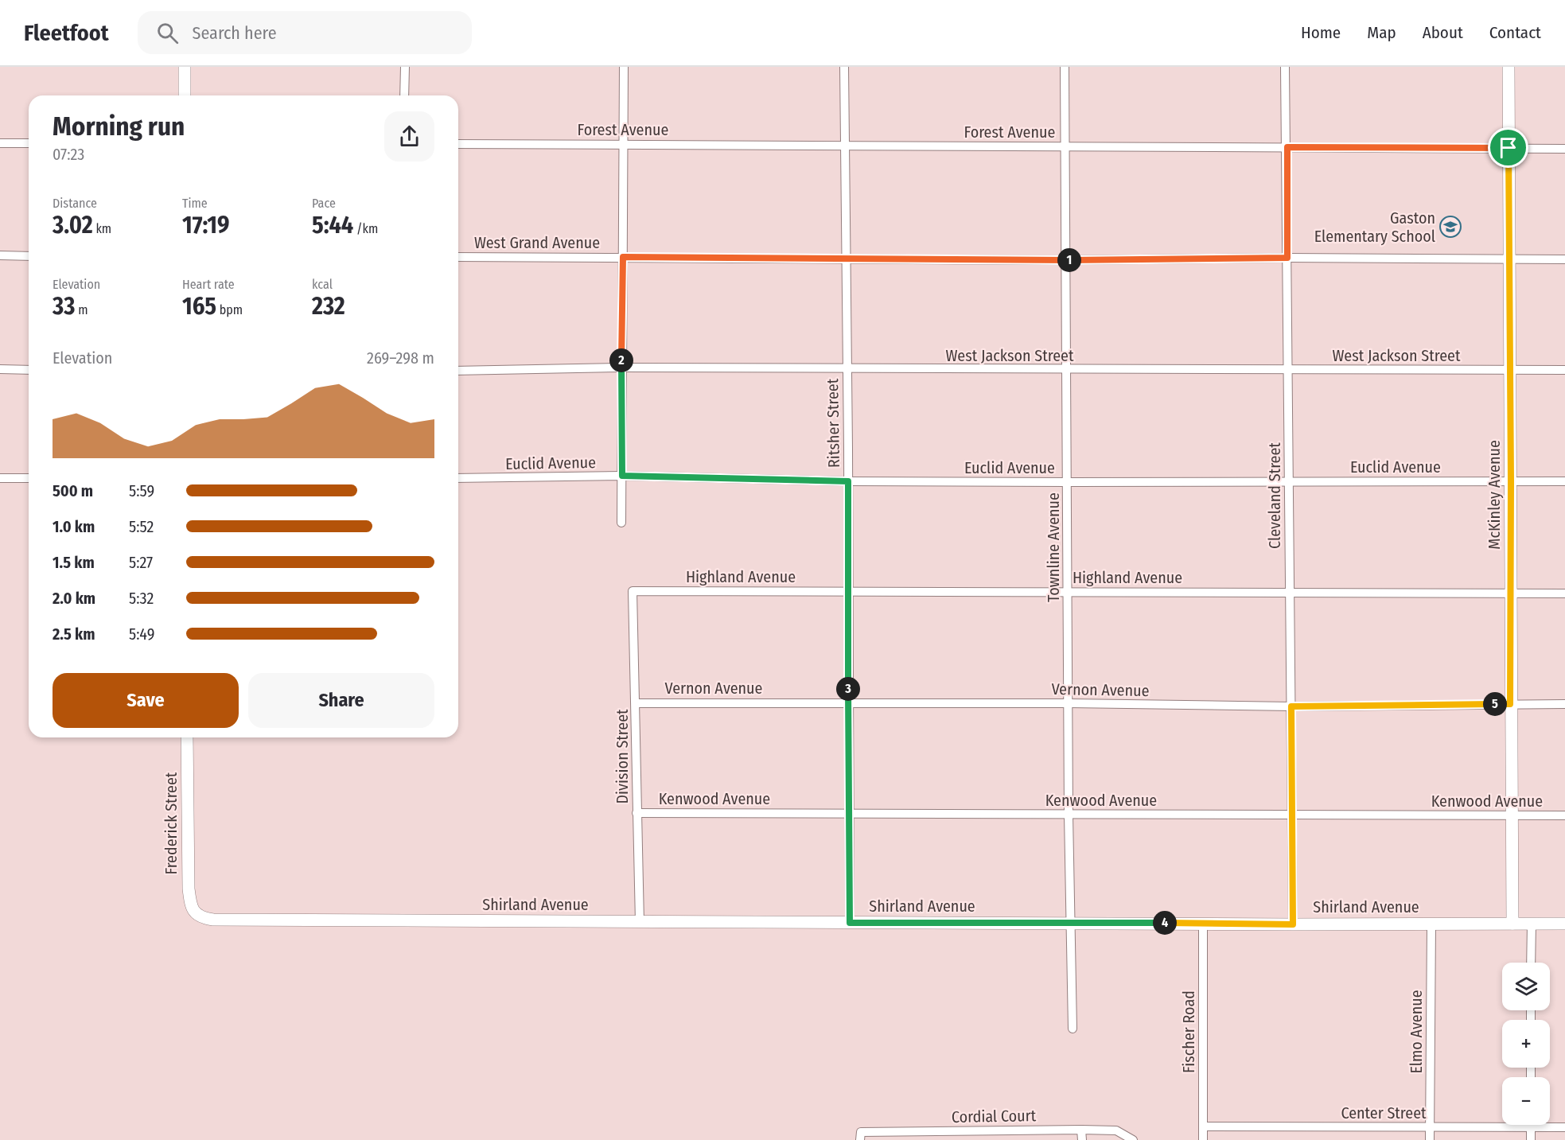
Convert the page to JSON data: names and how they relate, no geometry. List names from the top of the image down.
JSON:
{
  "streets": {
    "street": [
      "Forest Avenue",
      "West Grand Avenue",
      "West Jackson Street",
      "Ritsher Street",
      "Euclid Avenue",
      "McKinley Avenue",
      "Cleveland Street",
      "Townline Avenue",
      "Highland Avenue",
      "Vernon Avenue",
      "Division Street",
      "Kenwood Avenue",
      "Frederick Street",
      "Shirland Avenue",
      "Fischer Road",
      "Elmo Avenue",
      "Center Street",
      "Cordial Court"
    ]
  },
  "crossings": [
    ["Forest Avenue", "Ritsher Street"],
    ["Forest Avenue", "McKinley Avenue"],
    ["Forest Avenue", "Cleveland Street"],
    ["Forest Avenue", "Townline Avenue"],
    ["West Grand Avenue", "Ritsher Street"],
    ["West Grand Avenue", "McKinley Avenue"],
    ["West Grand Avenue", "Cleveland Street"],
    ["West Grand Avenue", "Townline Avenue"],
    ["West Jackson Street", "Ritsher Street"],
    ["West Jackson Street", "McKinley Avenue"],
    ["West Jackson Street", "Cleveland Street"],
    ["West Jackson Street", "Townline Avenue"],
    ["Ritsher Street", "Euclid Avenue"],
    ["Ritsher Street", "Highland Avenue"],
    ["Ritsher Street", "Vernon Avenue"],
    ["Ritsher Street", "Kenwood Avenue"],
    ["Ritsher Street", "Shirland Avenue"],
    ["Euclid Avenue", "McKinley Avenue"],
    ["Euclid Avenue", "Cleveland Street"],
    ["Euclid Avenue", "Townline Avenue"],
    ["McKinley Avenue", "Highland Avenue"],
    ["McKinley Avenue", "Vernon Avenue"],
    ["McKinley Avenue", "Kenwood Avenue"],
    ["McKinley Avenue", "Shirland Avenue"],
    ["Cleveland Street", "Highland Avenue"],
    ["Cleveland Street", "Vernon Avenue"],
    ["Cleveland Street", "Kenwood Avenue"],
    ["Cleveland Street", "Shirland Avenue"],
    ["Townline Avenue", "Highland Avenue"],
    ["Townline Avenue", "Vernon Avenue"],
    ["Townline Avenue", "Kenwood Avenue"],
    ["Townline Avenue", "Shirland Avenue"],
    ["Highland Avenue", "Division Street"],
    ["Vernon Avenue", "Division Street"],
    ["Division Street", "Kenwood Avenue"],
    ["Division Street", "Shirland Avenue"],
    ["Frederick Street", "Shirland Avenue"],
    ["Shirland Avenue", "Fischer Road"],
    ["Shirland Avenue", "Elmo Avenue"],
    ["Fischer Road", "Center Street"],
    ["Elmo Avenue", "Center Street"]
  ],
  "places": {
    "school or university": ["Gaston Elementary School"]
  },
  "page": {
    "header": "Fleetfoot",
    "search": "Search here",
    "nav": [
      "Home",
      "Map",
      "About",
      "Contact"
    ],
    "heading": ["Morning run", "07:23"],
    "stats": [
      ["Distance", "3.02 km"],
      ["Time", "17:19"],
      ["Pace", "5:44 /km"],
      ["Elevation", "33 m"],
      ["Heart rate", "165 bpm"],
      ["kcal", "232"]
    ],
    "pins": [
      "1",
      "2",
      "3",
      "5",
      "4"
    ],
    "chart": ["Elevation", "269–298 m"],
    "list": [
      {
        "name": "500 m",
        "note": "5:59"
      },
      {
        "name": "1.0 km",
        "note": "5:52"
      },
      {
        "name": "1.5 km",
        "note": "5:27"
      },
      {
        "name": "2.0 km",
        "note": "5:32"
      },
      {
        "name": "2.5 km",
        "note": "5:49"
      }
    ],
    "buttons": ["Save", "Share"],
    "map_buttons": ["+", "−"]
  }
}
